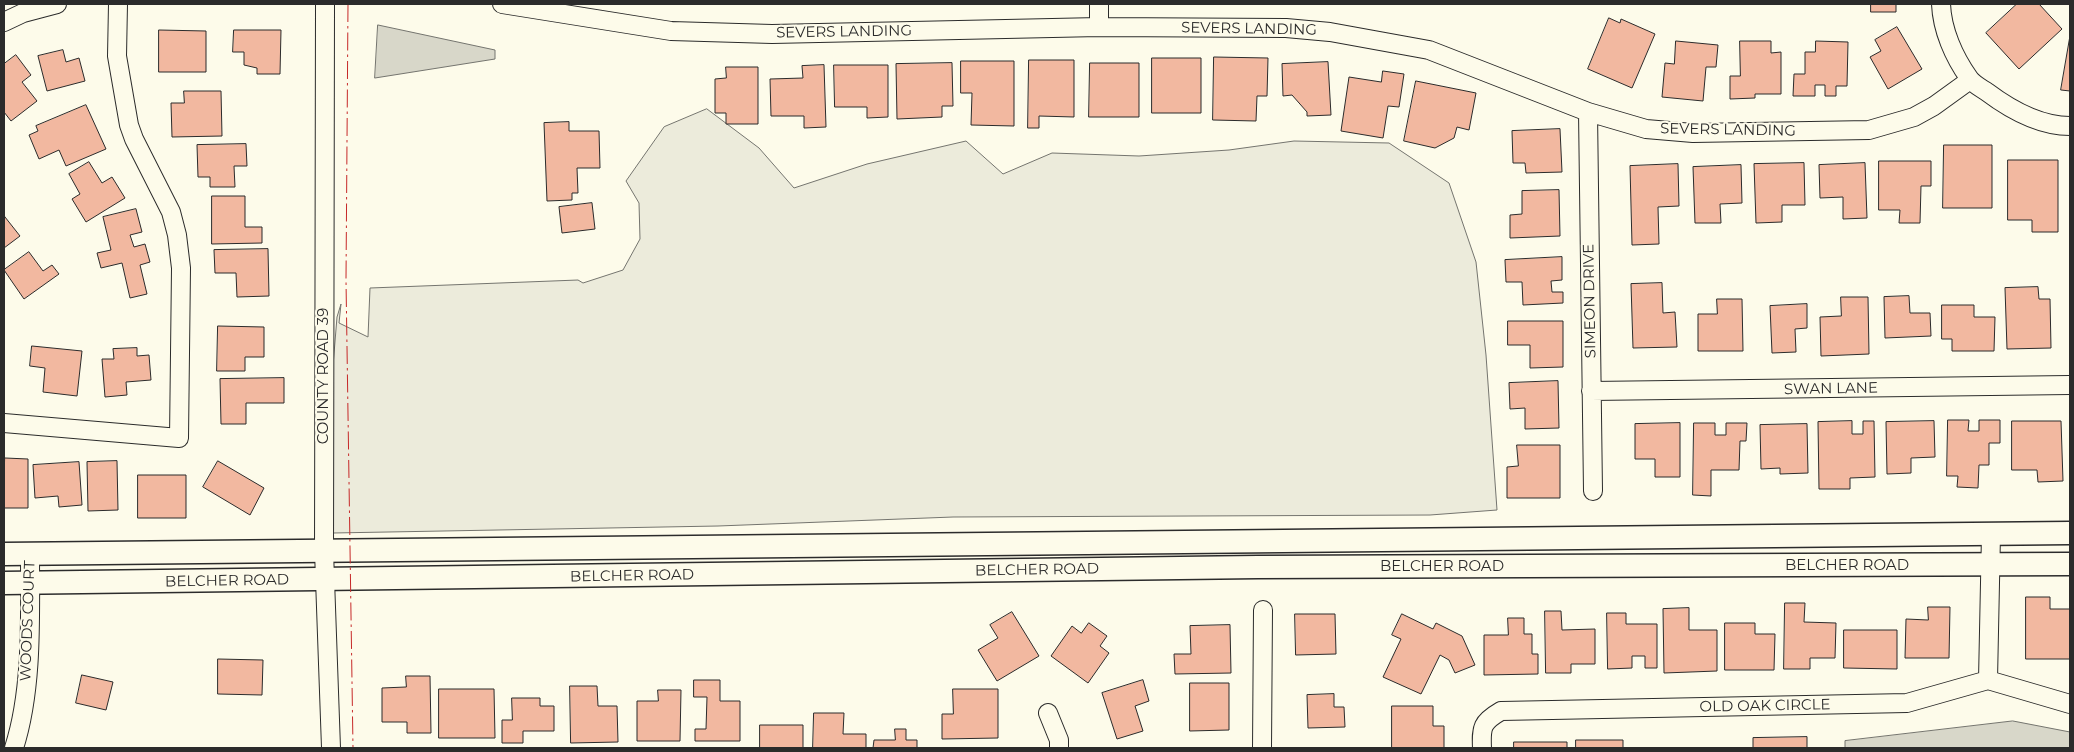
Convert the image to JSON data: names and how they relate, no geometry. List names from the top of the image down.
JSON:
{
  "streets": {
    "main road": ["BELCHER ROAD"],
    "street": [
      "SEVERS LANDING",
      "SIMEON DRIVE",
      "COUNTY ROAD 39",
      "SWAN LANE",
      "WOODS COURT",
      "OLD OAK CIRCLE"
    ]
  },
  "crossings": [
    ["SEVERS LANDING", "SIMEON DRIVE"],
    ["SIMEON DRIVE", "SWAN LANE"],
    ["COUNTY ROAD 39", "BELCHER ROAD"],
    ["BELCHER ROAD", "WOODS COURT"]
  ]
}
